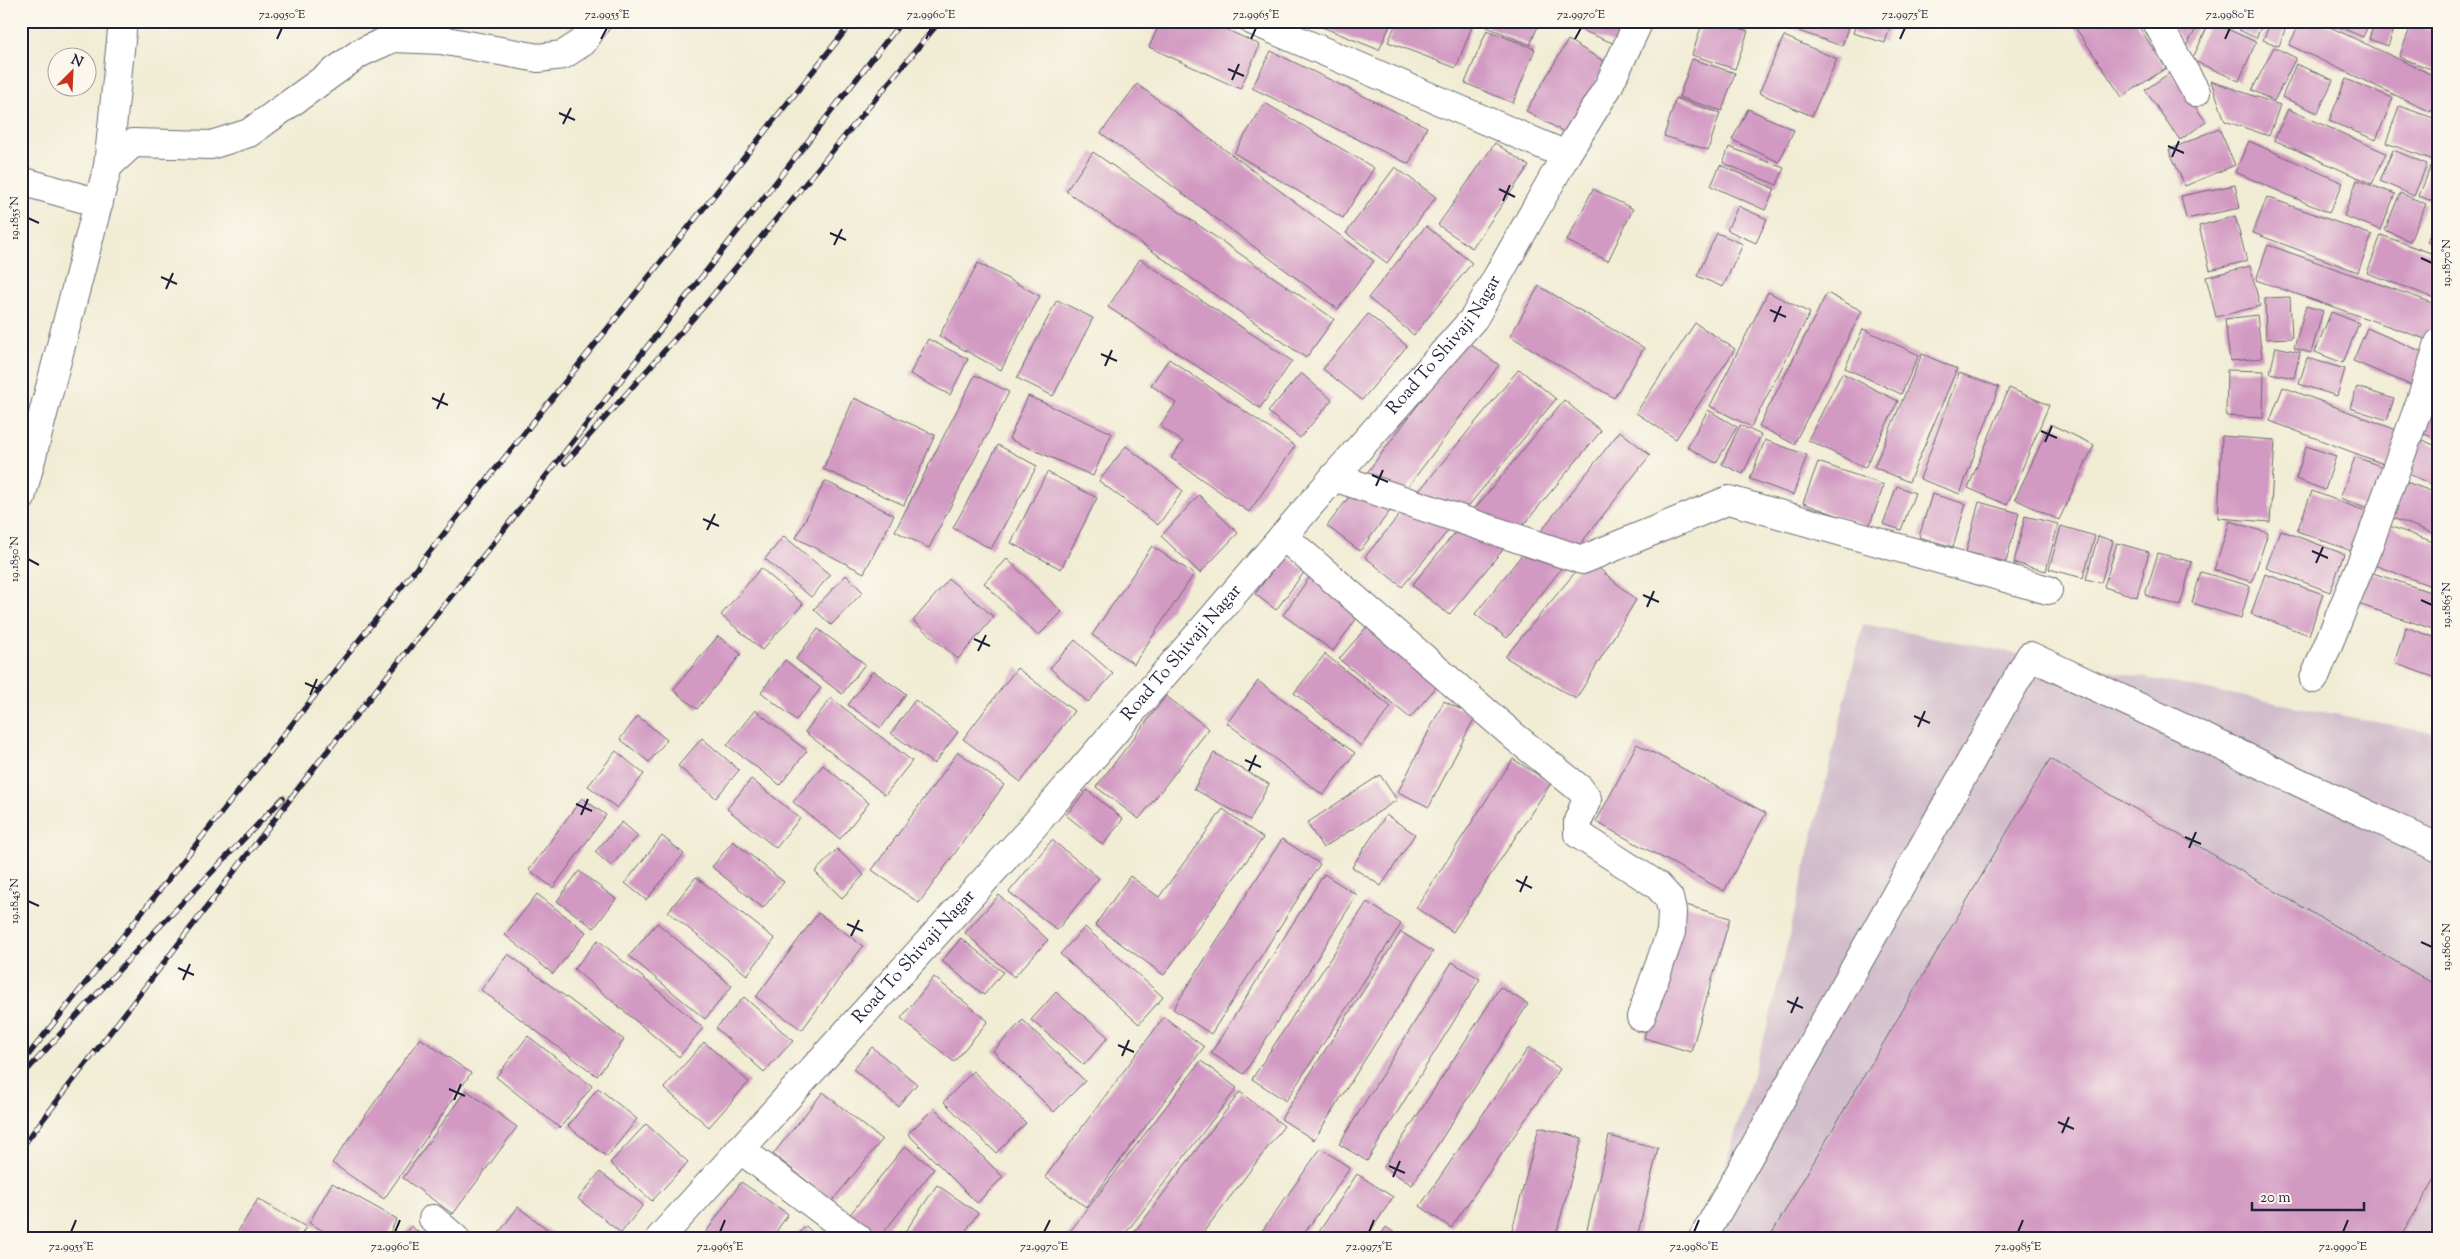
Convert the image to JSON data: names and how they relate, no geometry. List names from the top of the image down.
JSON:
{
  "streets": {
    "street": ["Road To Shivaji Nagar"]
  },
  "scale_bar": "20 m",
  "north": "top right",
  "coordinates": [
    "72.9950°E",
    "72.9955°E",
    "72.9960°E",
    "72.9965°E",
    "72.9970°E",
    "72.9975°E",
    "72.9980°E",
    "19.1855°N",
    "19.1870°N",
    "19.1850°N",
    "19.1865°N",
    "19.1845°N",
    "19.1860°N",
    "72.9985°E",
    "72.9990°E"
  ]
}
